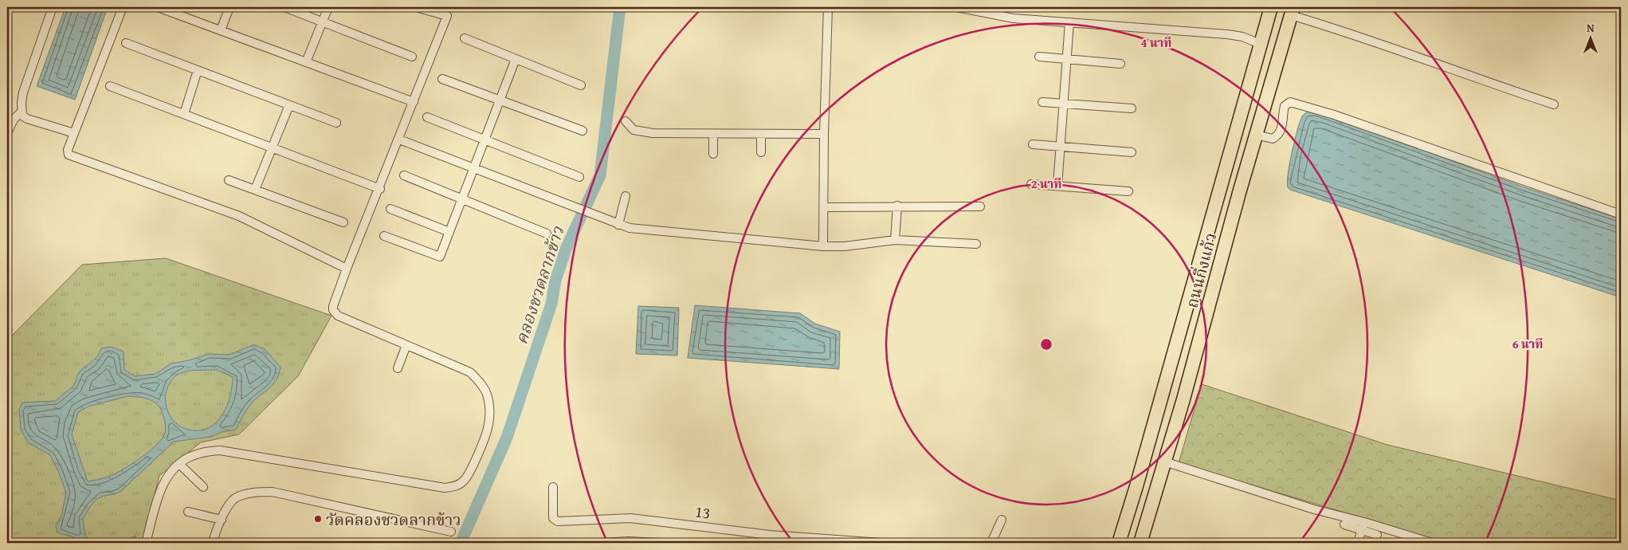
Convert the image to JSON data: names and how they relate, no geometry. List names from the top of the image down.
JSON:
{
  "streets": {
    "main road": ["ถนนกิ่งแก้ว"],
    "street": ["13"]
  },
  "water": ["คลองชวดลากข้าว"],
  "places": ["วัดคลองชวดลากข้าว"],
  "north": "top",
  "rings": ["4 นาที", "2 นาที", "6 นาที"]
}
